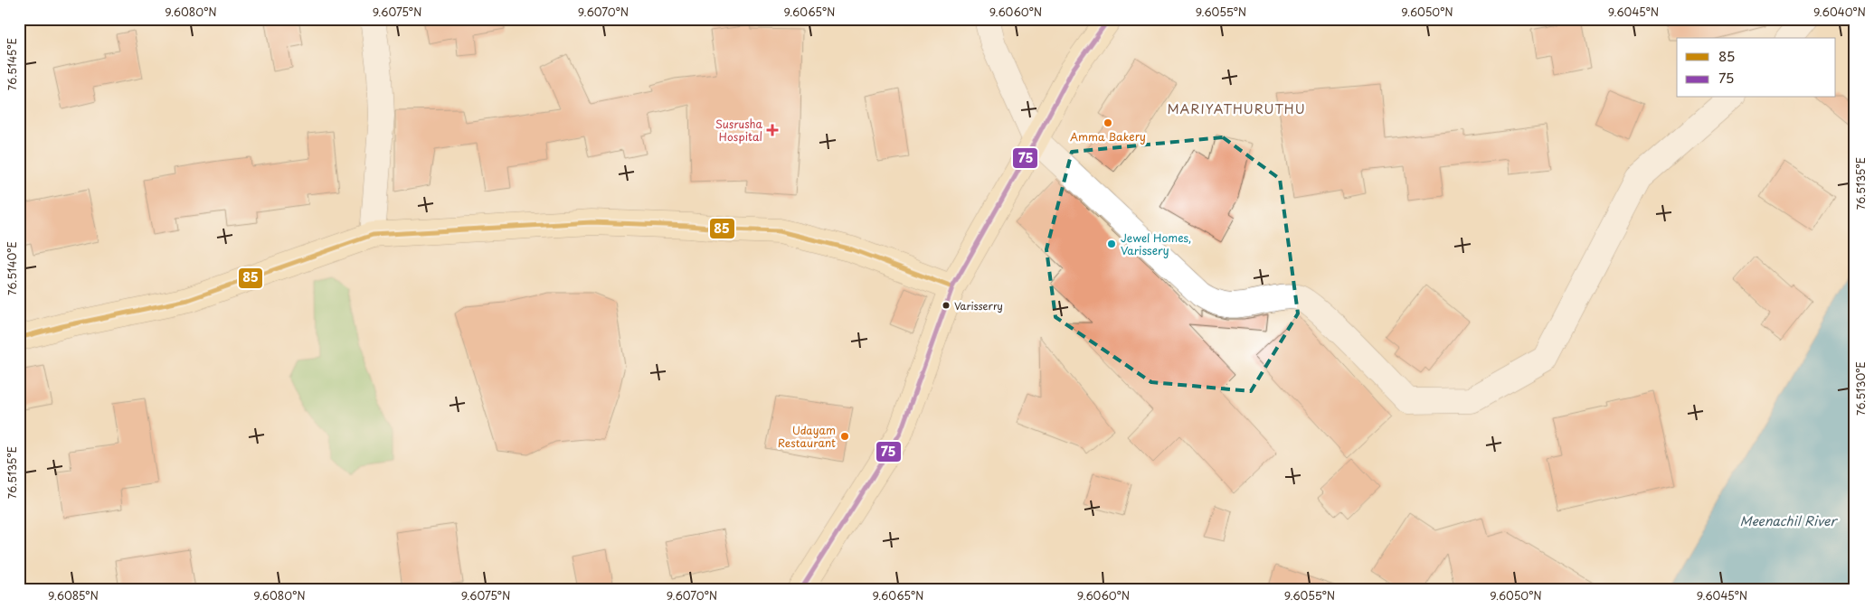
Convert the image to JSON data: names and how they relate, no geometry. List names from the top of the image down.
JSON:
{
  "districts": ["MARIYATHURUTHU"],
  "water": ["Meenachil River"],
  "places": {
    "other": [
      "Amma Bakery",
      "Jewel Homes, Varissery",
      "Varisserry",
      "Udayam Restaurant"
    ],
    "health": ["Susrusha Hospital"]
  },
  "lines": ["transit line 75", "transit line 85"],
  "legend": ["85", "75"],
  "coordinates": [
    "9.6080°N",
    "9.6075°N",
    "9.6070°N",
    "9.6065°N",
    "9.6060°N",
    "9.6055°N",
    "9.6050°N",
    "9.6045°N",
    "9.6040°N",
    "76.5145°E",
    "76.5135°E",
    "76.5140°E",
    "76.5130°E",
    "9.6085°N"
  ]
}
